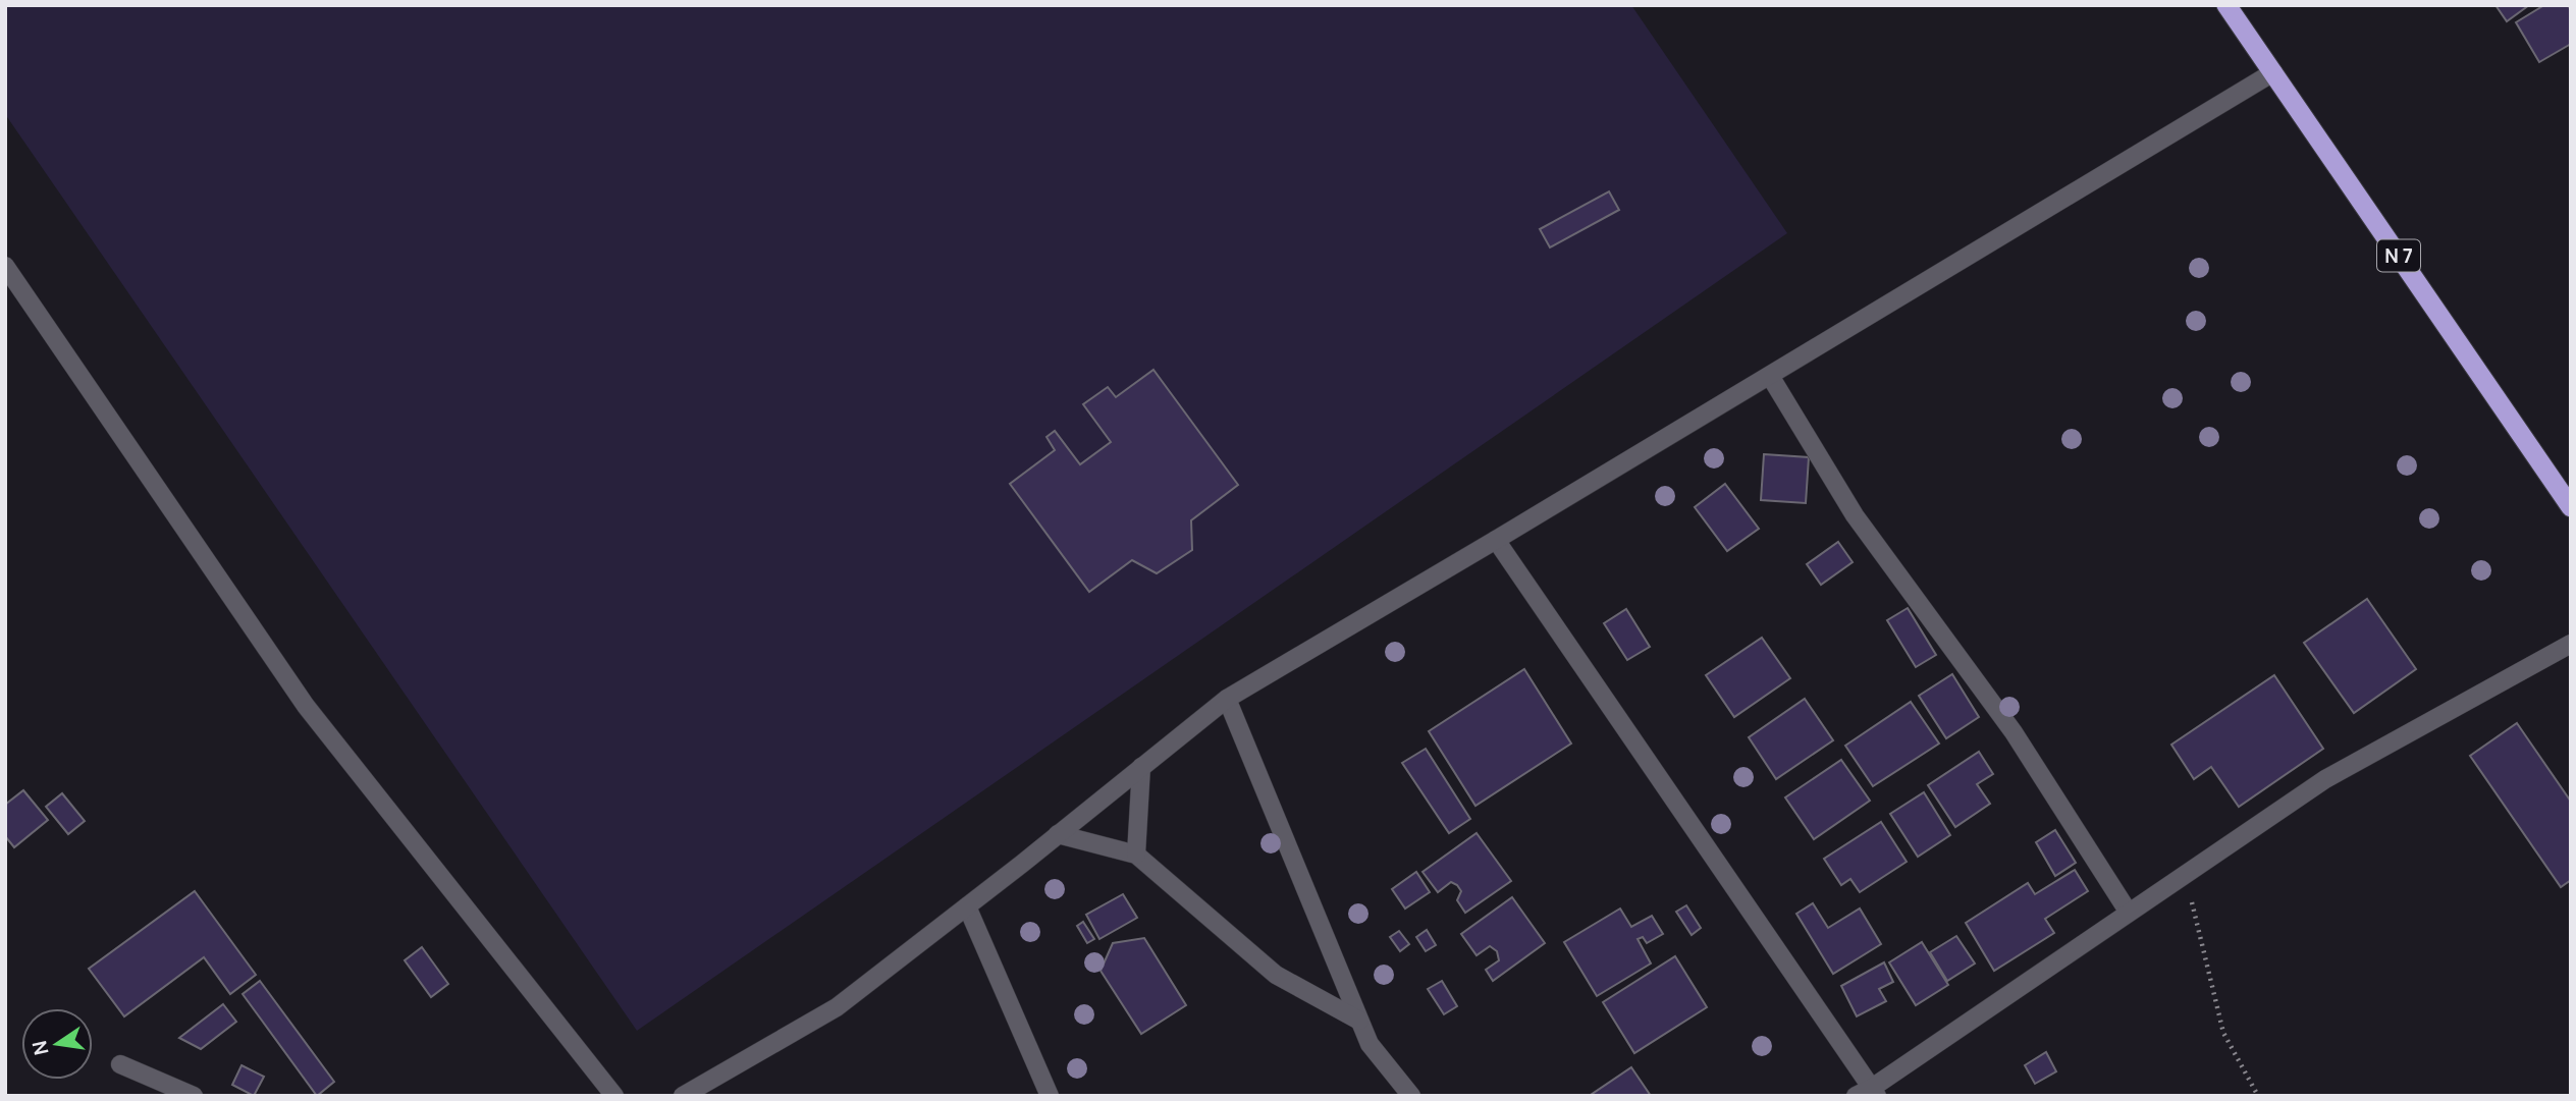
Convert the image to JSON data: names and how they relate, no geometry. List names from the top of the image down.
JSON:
{
  "streets": {
    "highway": ["N 7"]
  },
  "north": "left"
}
